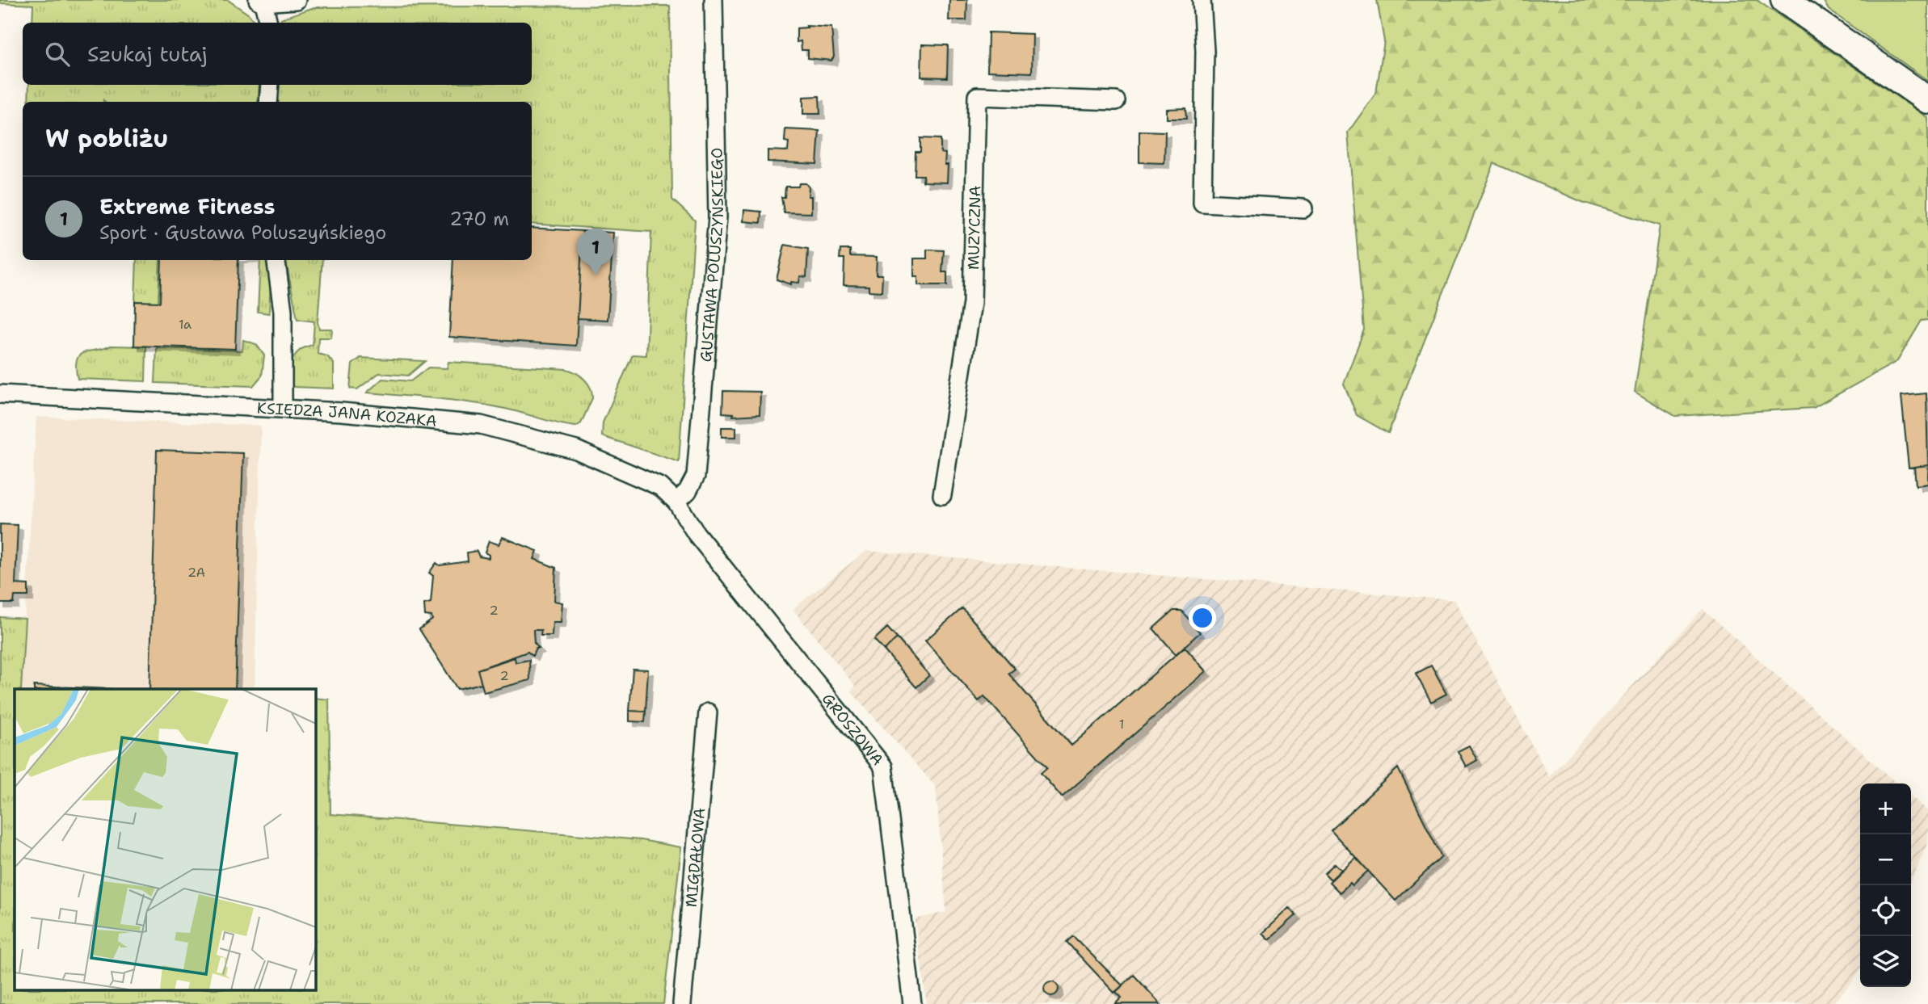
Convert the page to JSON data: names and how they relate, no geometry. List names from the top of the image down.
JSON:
{
  "streets": {
    "street": [
      "MUZYCZNA",
      "GUSTAWA POLUSZYŃSKIEGO",
      "KSIĘDZA JANA KOZAKA",
      "GROSZOWA",
      "MIGDAŁOWA"
    ]
  },
  "crossings": [
    ["GUSTAWA POLUSZYŃSKIEGO", "KSIĘDZA JANA KOZAKA"],
    ["GUSTAWA POLUSZYŃSKIEGO", "GROSZOWA"],
    ["KSIĘDZA JANA KOZAKA", "GROSZOWA"]
  ],
  "house_numbers": [
    "1a",
    "2A",
    "2",
    "2",
    "1"
  ],
  "page": {
    "search": "Szukaj tutaj",
    "heading": "W pobliżu",
    "list": [
      {
        "mark": "1",
        "name": "Extreme Fitness",
        "note": "Sport · Gustawa Poluszyńskiego",
        "value": "270 m"
      }
    ],
    "pins": "1",
    "map_buttons": ["+", "−"]
  }
}
